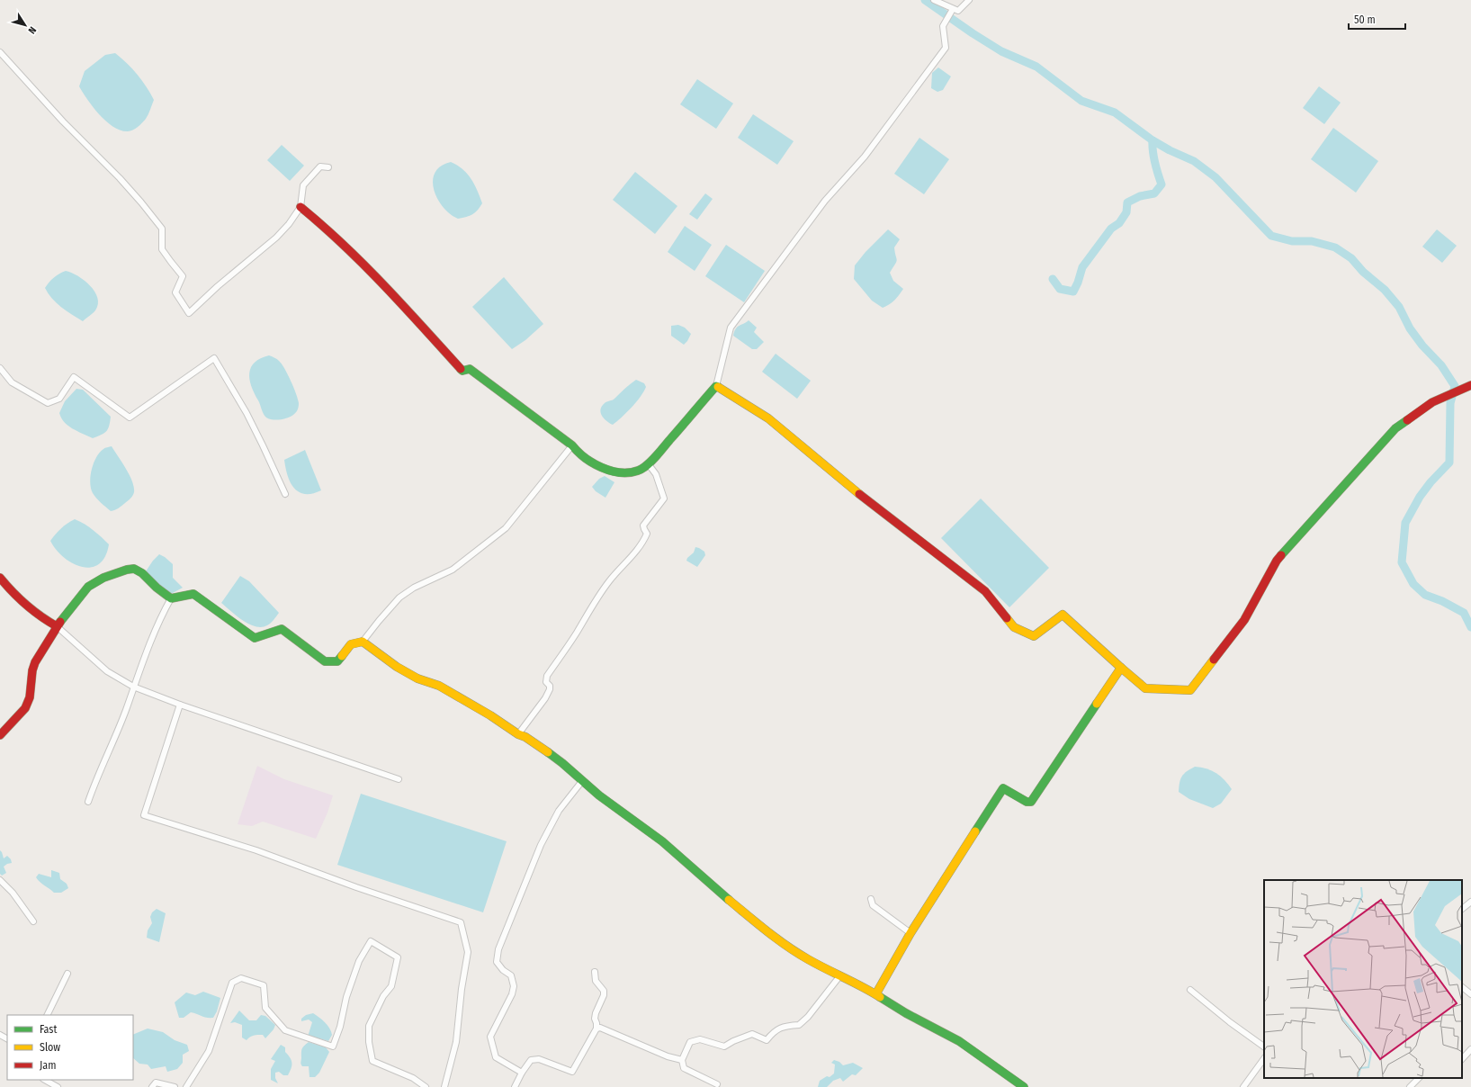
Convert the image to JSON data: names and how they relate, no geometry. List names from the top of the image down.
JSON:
{
  "legend": ["Fast", "Slow", "Jam"],
  "scale_bar": "50 m",
  "north": "bottom right"
}
